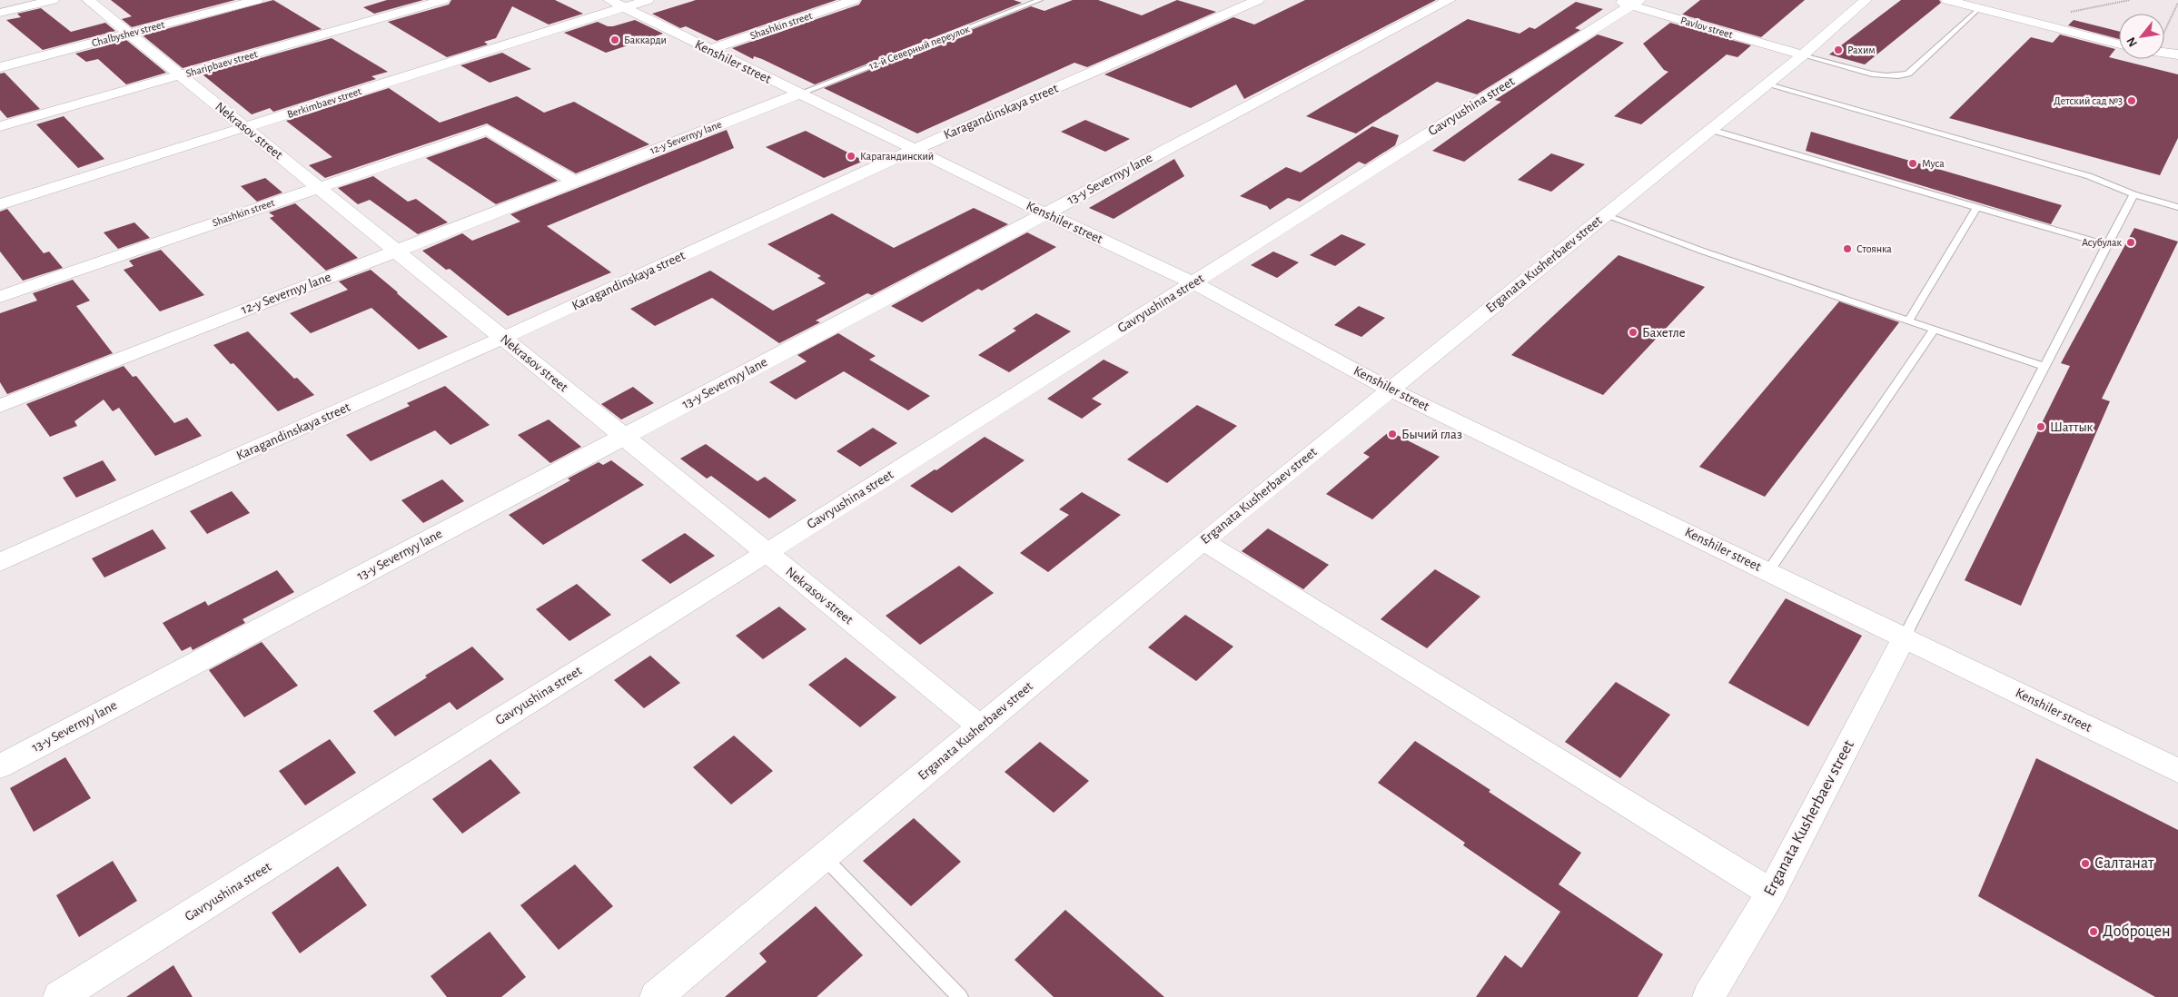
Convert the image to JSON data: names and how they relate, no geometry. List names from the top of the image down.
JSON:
{
  "streets": {
    "street": [
      "Shashkin street",
      "Pavlov street",
      "Chalbyshev street",
      "Kenshiler street",
      "Sharipbaev street",
      "Berkimbaev street",
      "Gavryushina street",
      "Karagandinskaya street",
      "Nekrasov street",
      "12-y Severnyy lane",
      "13-y Severnyy lane",
      "Erganata Kusherbaev street"
    ],
    "lane": ["12-й Северный переулок"]
  },
  "crossings": [
    ["Shashkin street", "Kenshiler street"],
    ["Shashkin street", "Nekrasov street"],
    ["Shashkin street", "12-y Severnyy lane"],
    ["Pavlov street", "Gavryushina street"],
    ["Pavlov street", "Erganata Kusherbaev street"],
    ["Chalbyshev street", "Nekrasov street"],
    ["12-й Северный переулок", "Kenshiler street"],
    ["12-й Северный переулок", "12-y Severnyy lane"],
    ["Kenshiler street", "Berkimbaev street"],
    ["Kenshiler street", "Gavryushina street"],
    ["Kenshiler street", "Karagandinskaya street"],
    ["Kenshiler street", "12-y Severnyy lane"],
    ["Kenshiler street", "13-y Severnyy lane"],
    ["Kenshiler street", "Erganata Kusherbaev street"],
    ["Sharipbaev street", "Nekrasov street"],
    ["Berkimbaev street", "Nekrasov street"],
    ["Gavryushina street", "Nekrasov street"],
    ["Karagandinskaya street", "Nekrasov street"],
    ["Nekrasov street", "12-y Severnyy lane"],
    ["Nekrasov street", "13-y Severnyy lane"],
    ["Nekrasov street", "Erganata Kusherbaev street"]
  ],
  "places": [
    "Баккарди",
    "Рахим",
    "Детский сад №3",
    "Карагандинский",
    "Муса",
    "Асубулак",
    "Стоянка",
    "Бахетле",
    "Шаттык",
    "Бычий глаз",
    "Салтанат",
    "Доброцен"
  ],
  "north": "bottom left"
}
